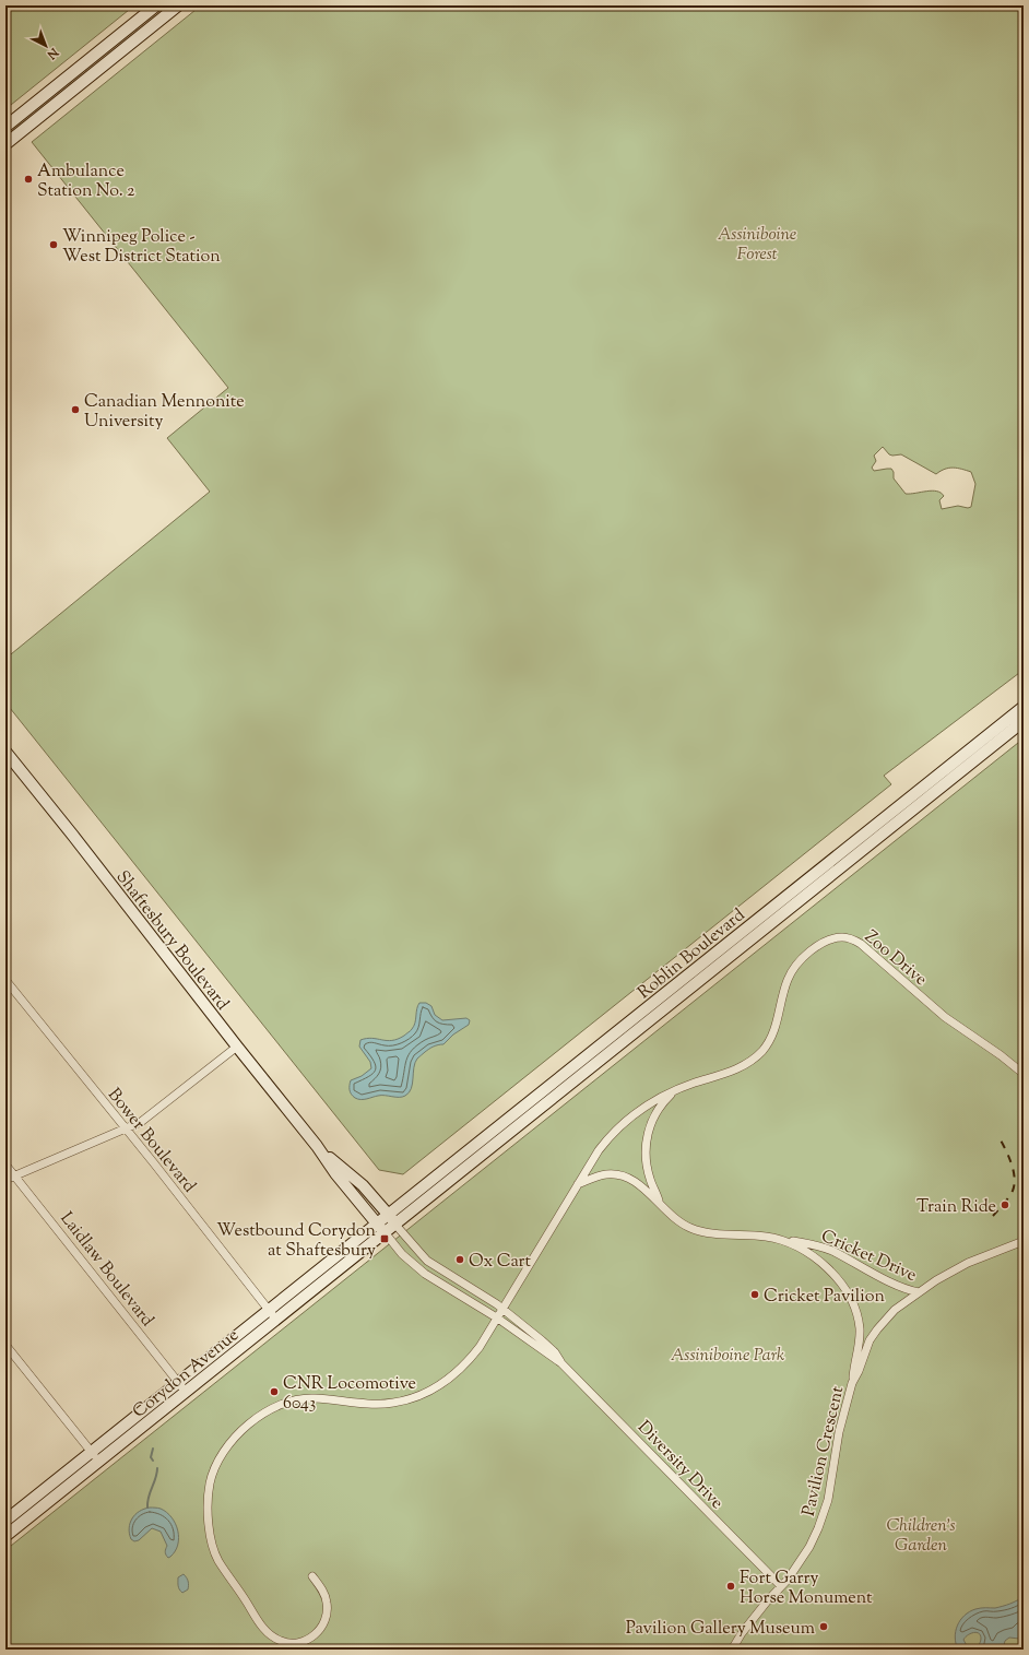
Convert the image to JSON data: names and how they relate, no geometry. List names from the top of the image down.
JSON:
{
  "streets": {
    "main road": ["Shaftesbury Boulevard", "Roblin Boulevard", "Corydon Avenue"],
    "street": [
      "Zoo Drive",
      "Bower Boulevard",
      "Cricket Drive",
      "Laidlaw Boulevard",
      "Pavilion Crescent",
      "Diversity Drive"
    ]
  },
  "crossings": [
    ["Shaftesbury Boulevard", "Roblin Boulevard"],
    ["Shaftesbury Boulevard", "Corydon Avenue"],
    ["Shaftesbury Boulevard", "Diversity Drive"],
    ["Roblin Boulevard", "Corydon Avenue"],
    ["Roblin Boulevard", "Diversity Drive"],
    ["Zoo Drive", "Cricket Drive"],
    ["Zoo Drive", "Diversity Drive"],
    ["Bower Boulevard", "Corydon Avenue"],
    ["Cricket Drive", "Pavilion Crescent"],
    ["Laidlaw Boulevard", "Corydon Avenue"],
    ["Corydon Avenue", "Diversity Drive"],
    ["Pavilion Crescent", "Diversity Drive"]
  ],
  "parks": ["Assiniboine Forest", "Assiniboine Park", "Children's Garden"],
  "places": {
    "other": [
      "Ambulance Station No. 2",
      "Winnipeg Police - West District Station",
      "Canadian Mennonite University",
      "Train Ride",
      "Ox Cart",
      "Cricket Pavilion",
      "CNR Locomotive 6043",
      "Fort Garry Horse Monument",
      "Pavilion Gallery Museum"
    ],
    "transit": ["Westbound Corydon at Shaftesbury"]
  },
  "north": "bottom right"
}
